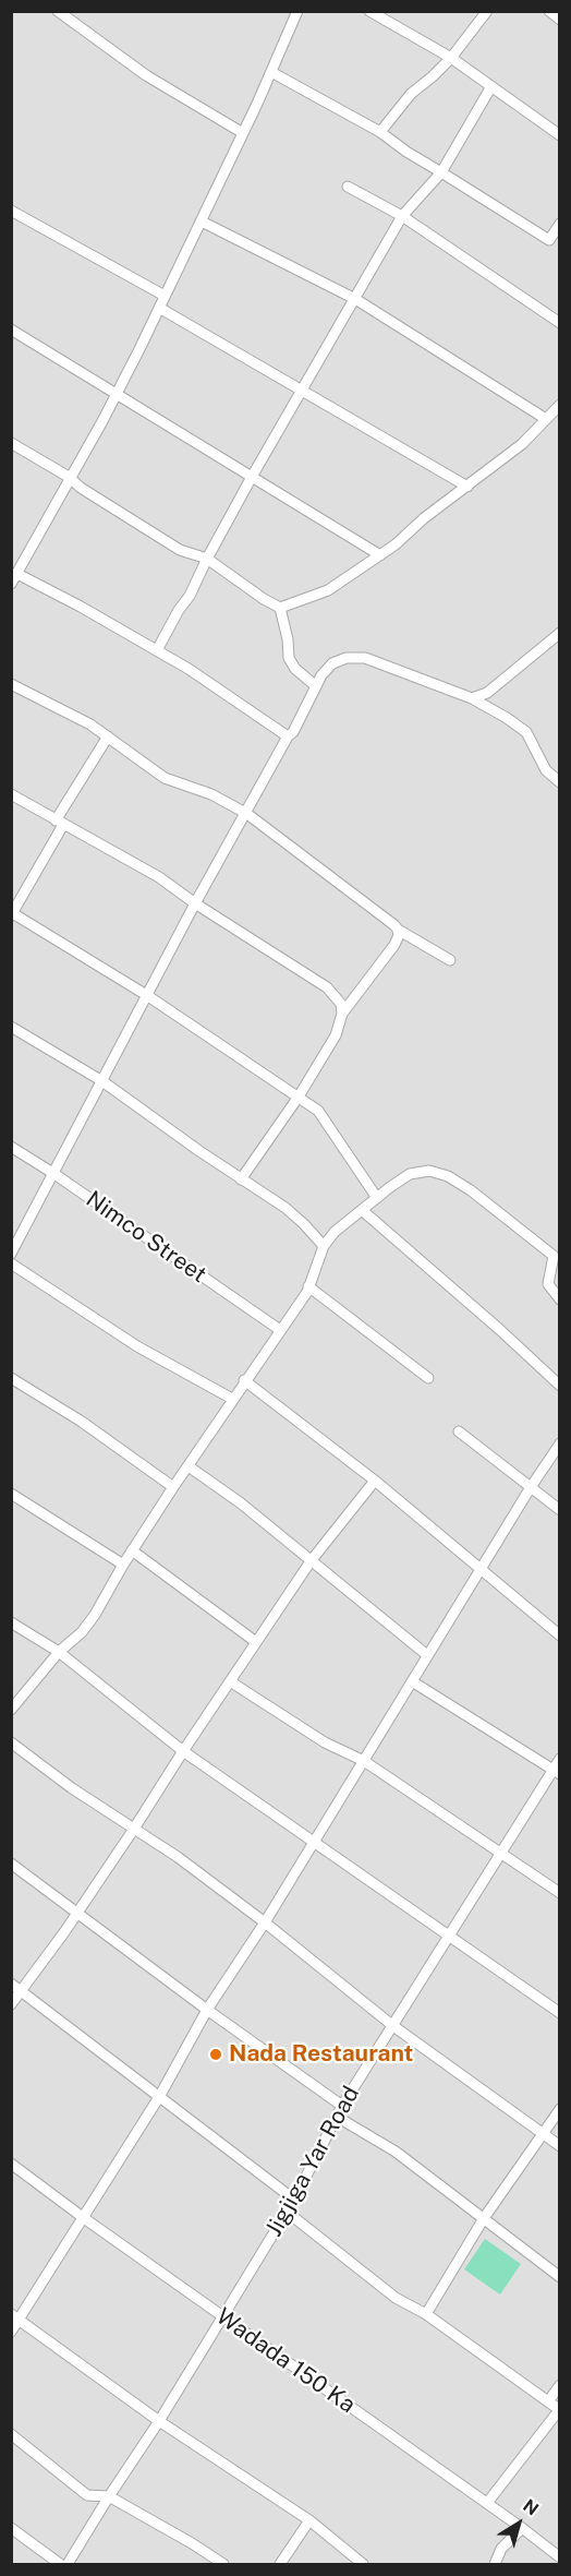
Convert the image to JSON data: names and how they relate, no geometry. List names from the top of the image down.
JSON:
{
  "streets": {
    "street": ["Nimco Street", "Jigjiga Yar Road", "Wadada 150 Ka"]
  },
  "crossings": [
    ["Jigjiga Yar Road", "Wadada 150 Ka"]
  ],
  "places": ["Nada Restaurant"],
  "north": "top right"
}
